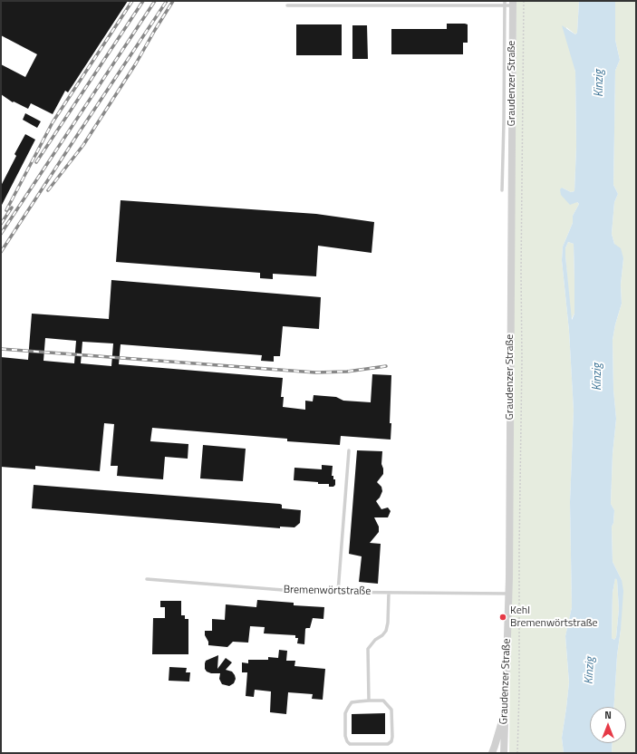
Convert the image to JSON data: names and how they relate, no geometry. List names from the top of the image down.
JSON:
{
  "streets": {
    "street": ["Graudenzer Straße"],
    "lane": ["Bremenwörtstraße"]
  },
  "crossings": [
    ["Graudenzer Straße", "Bremenwörtstraße"]
  ],
  "water": ["Kinzig"],
  "places": ["Kehl Bremenwörtstraße"],
  "north": "top"
}
